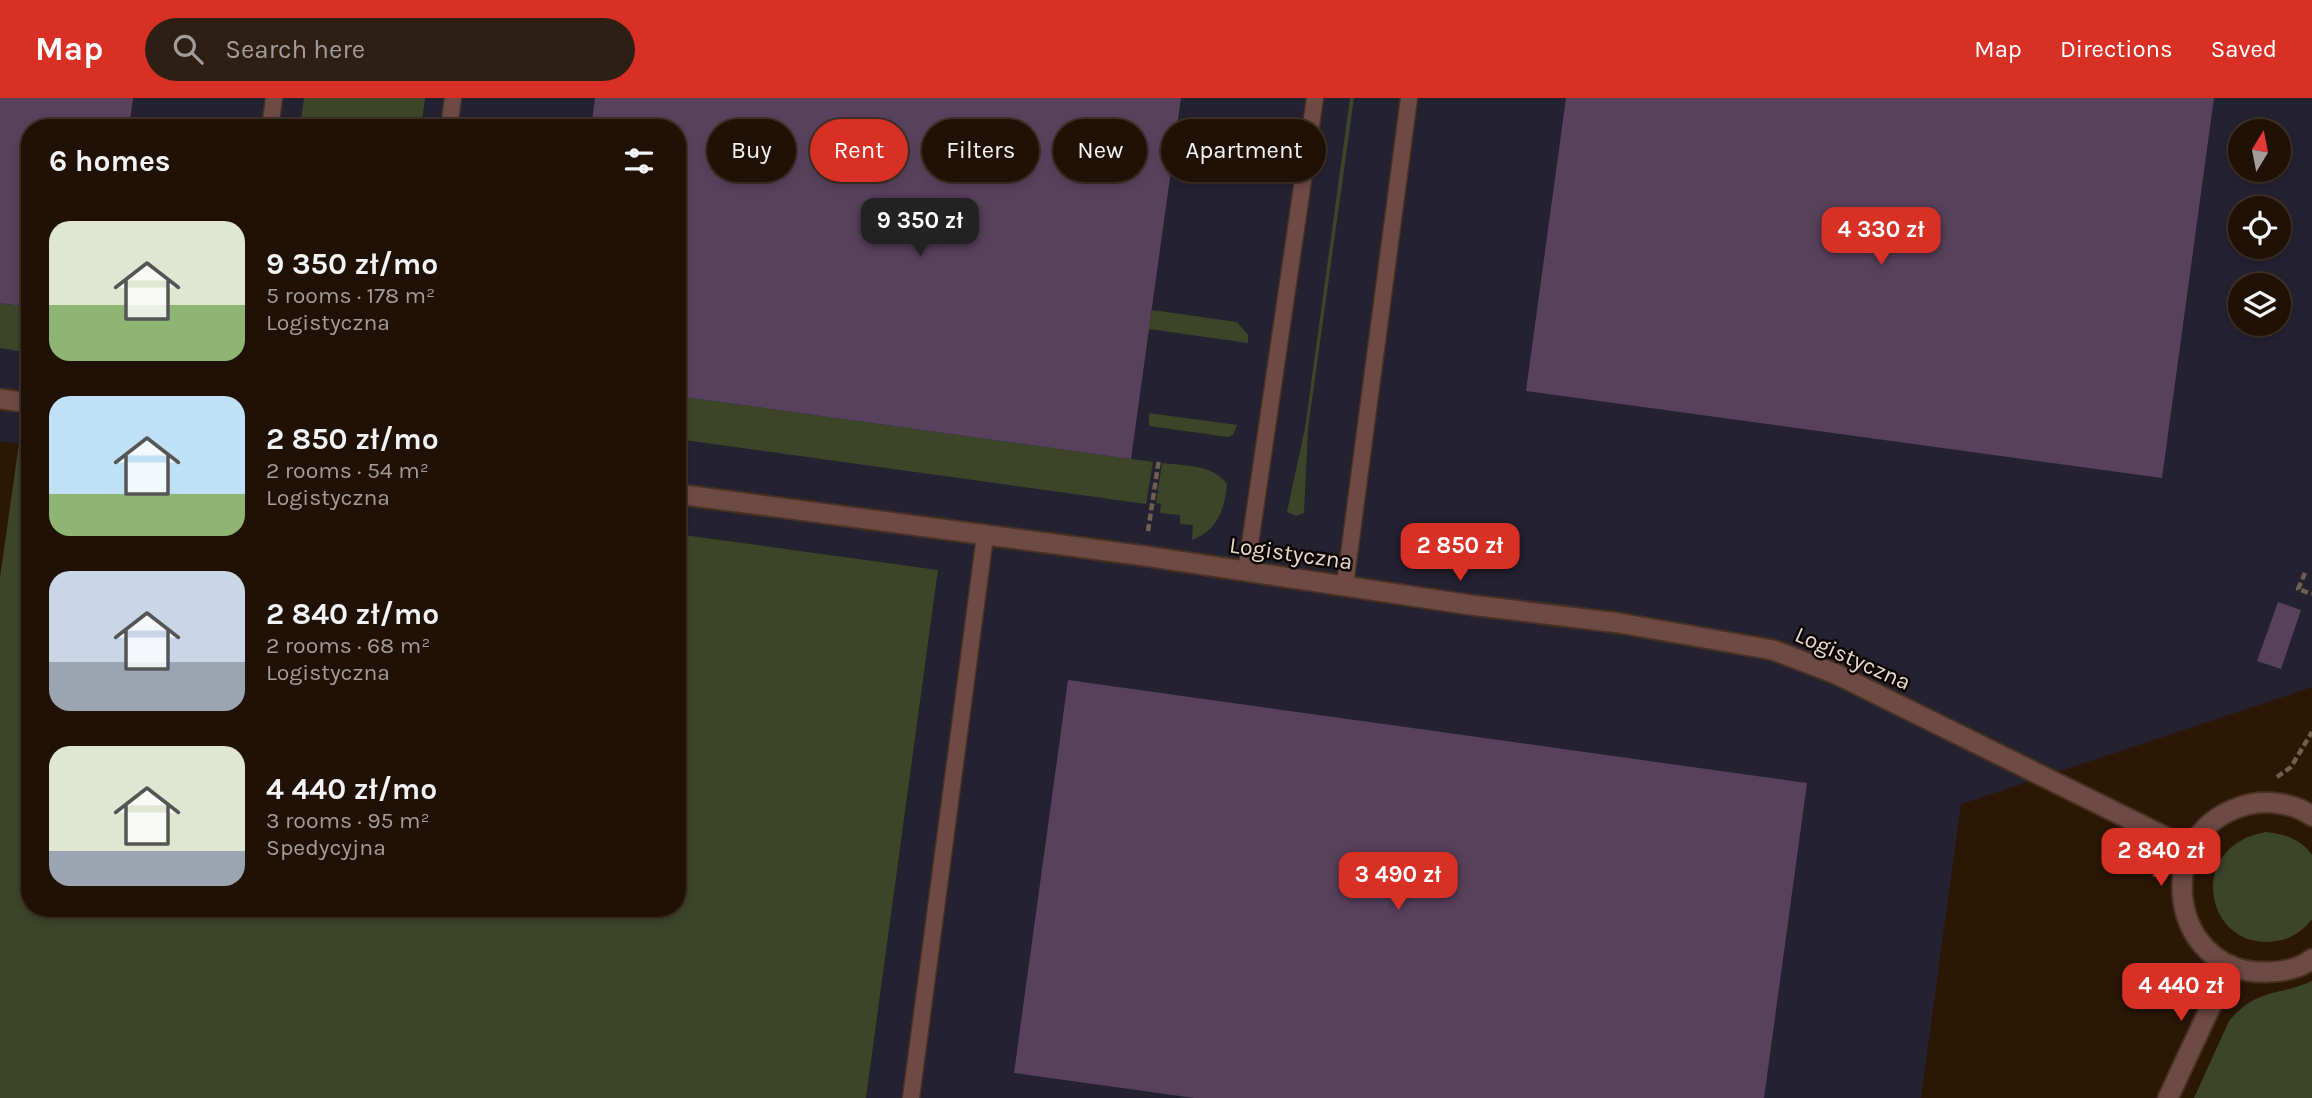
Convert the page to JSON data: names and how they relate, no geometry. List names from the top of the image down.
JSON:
{
  "streets": {
    "street": ["Logistyczna"]
  },
  "north": "top",
  "page": {
    "header": "Map",
    "search": "Search here",
    "nav": ["Map", "Directions", "Saved"],
    "chip": [
      "Buy",
      "Rent",
      "Filters",
      "New",
      "Apartment"
    ],
    "heading": "6 homes",
    "price": [
      "9 350 zł",
      "4 330 zł",
      "2 850 zł",
      "2 840 zł",
      "3 490 zł",
      "4 440 zł"
    ],
    "list": [
      {
        "name": "9 350 zł/mo",
        "note": "5 rooms · 178 m² · Logistyczna"
      },
      {
        "name": "2 850 zł/mo",
        "note": "2 rooms · 54 m² · Logistyczna"
      },
      {
        "name": "2 840 zł/mo",
        "note": "2 rooms · 68 m² · Logistyczna"
      },
      {
        "name": "4 440 zł/mo",
        "note": "3 rooms · 95 m² · Spedycyjna"
      }
    ]
  }
}
